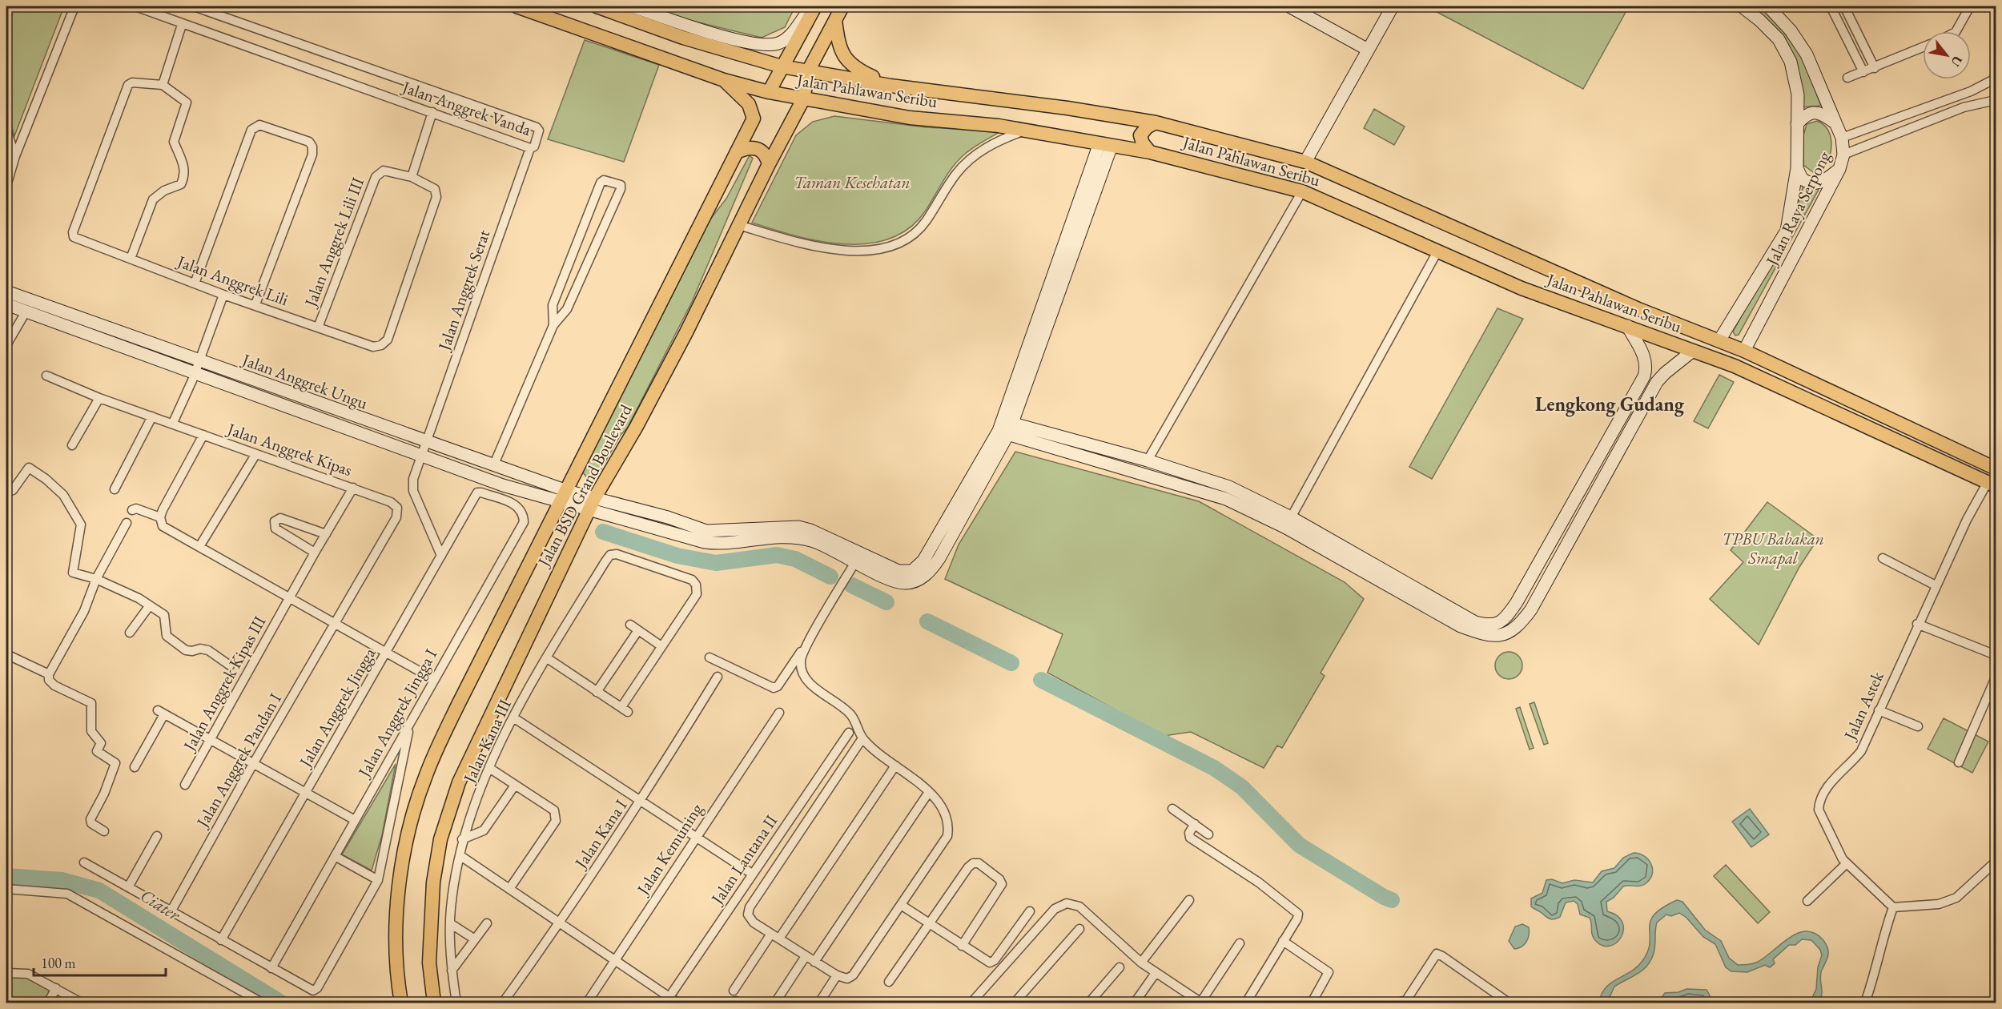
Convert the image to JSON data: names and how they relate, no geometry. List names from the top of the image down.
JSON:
{
  "streets": {
    "main road": ["Jalan Pahlawan Seribu", "Jalan BSD Grand Boulevard"],
    "street": [
      "Jalan Anggrek Vanda",
      "Jalan Raya Serpong",
      "Jalan Anggrek Lili III",
      "Jalan Anggrek Lili",
      "Jalan Anggrek Serat",
      "Jalan Anggrek Ungu",
      "Jalan Anggrek Kipas",
      "Jalan Anggrek Kipas III",
      "Jalan Astek",
      "Jalan Anggrek Jingga",
      "Jalan Anggrek Jingga I",
      "Jalan Kana III",
      "Jalan Anggrek Pandan I",
      "Jalan Kana I",
      "Jalan Kemuning",
      "Jalan Lantana II"
    ]
  },
  "crossings": [
    ["Jalan Pahlawan Seribu", "Jalan Raya Serpong"],
    ["Jalan Pahlawan Seribu", "Jalan BSD Grand Boulevard"],
    ["Jalan Pahlawan Seribu", "Jalan Astek"],
    ["Jalan Anggrek Vanda", "Jalan Anggrek Serat"],
    ["Jalan Anggrek Lili III", "Jalan Anggrek Lili"],
    ["Jalan Anggrek Serat", "Jalan Anggrek Ungu"],
    ["Jalan Anggrek Serat", "Jalan Anggrek Jingga"],
    ["Jalan Anggrek Ungu", "Jalan BSD Grand Boulevard"],
    ["Jalan Anggrek Kipas", "Jalan Anggrek Kipas III"],
    ["Jalan Anggrek Kipas", "Jalan Anggrek Pandan I"],
    ["Jalan Anggrek Jingga", "Jalan Anggrek Jingga I"]
  ],
  "districts": ["Lengkong Gudang"],
  "water": ["Ciater"],
  "parks": ["Taman Kesehatan", "TPBU Babakan Smapal"],
  "scale_bar": "100 m",
  "north": "bottom right"
}
